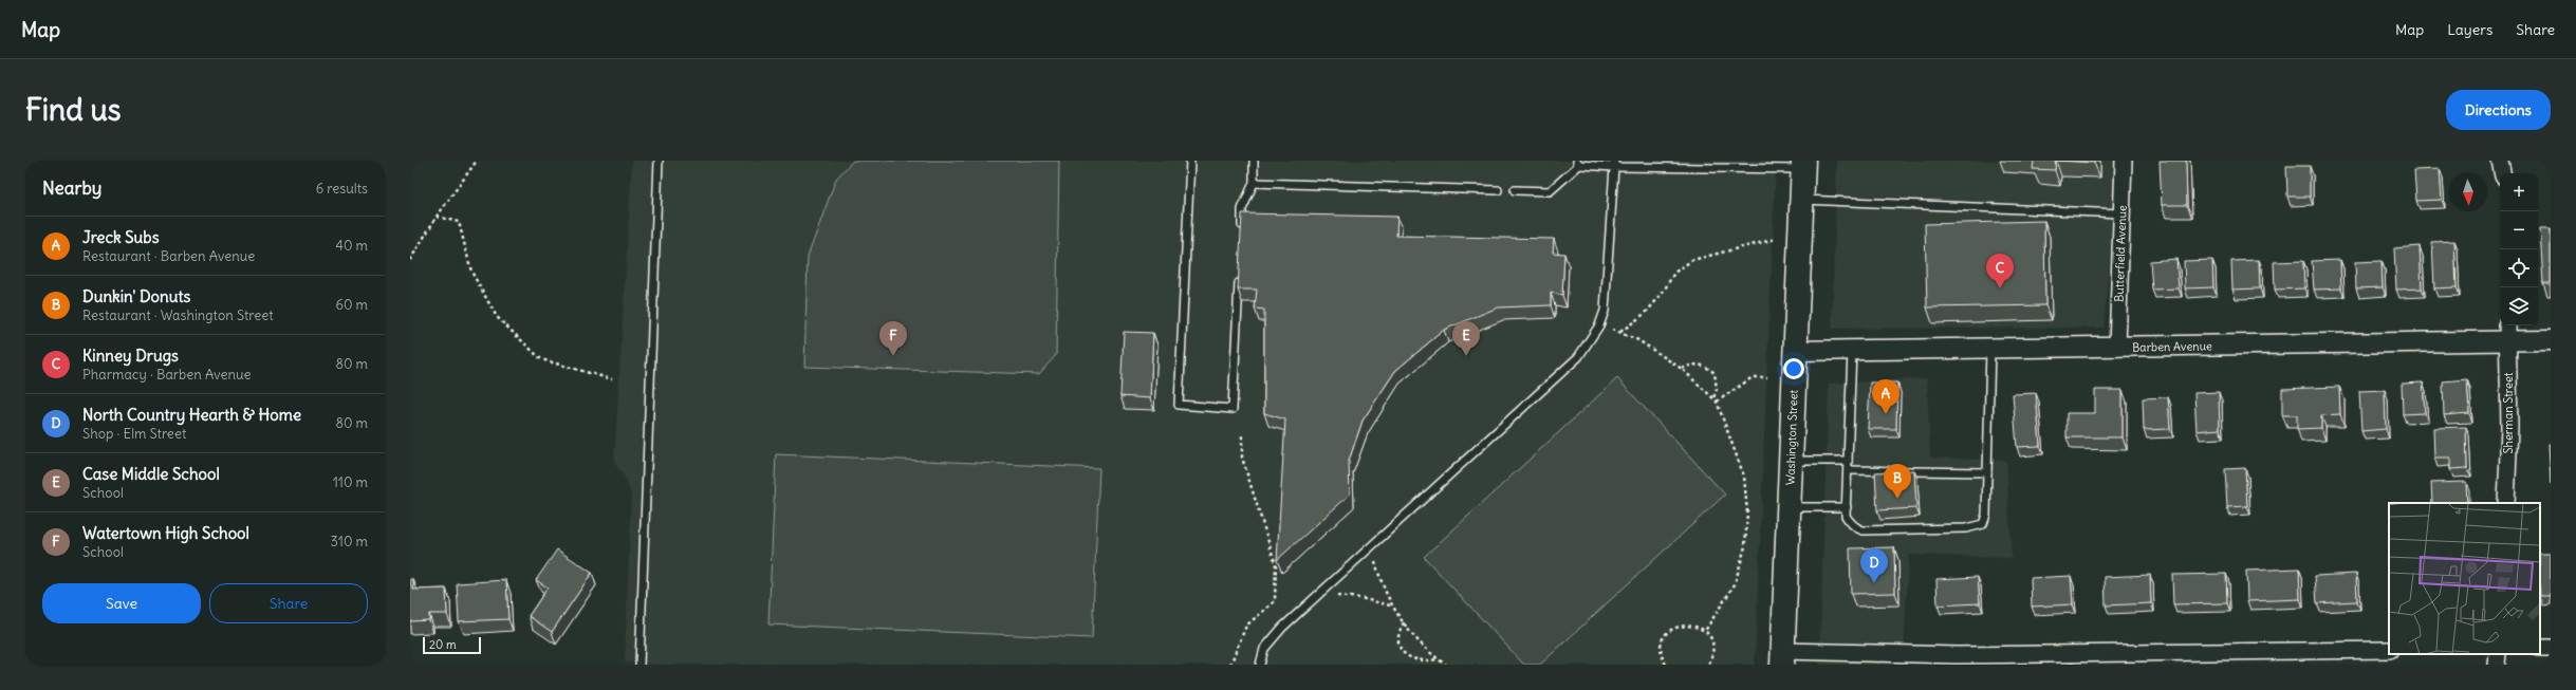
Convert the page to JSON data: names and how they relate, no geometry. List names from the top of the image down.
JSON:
{
  "streets": {
    "main road": ["Washington Street"],
    "street": ["Butterfield Avenue", "Barben Avenue", "Sherman Street"]
  },
  "crossings": [
    ["Butterfield Avenue", "Barben Avenue"],
    ["Barben Avenue", "Sherman Street"],
    ["Barben Avenue", "Washington Street"]
  ],
  "scale_bar": "20 m",
  "north": "bottom",
  "page": {
    "header": "Map",
    "nav": ["Map", "Layers", "Share"],
    "buttons": [
      "Directions",
      ["Save", "Share"]
    ],
    "title": "Find us",
    "heading": ["Nearby", "6 results"],
    "map_buttons": ["+", "−"],
    "list": [
      {
        "mark": "A",
        "name": "Jreck Subs",
        "note": "Restaurant · Barben Avenue",
        "value": "40 m"
      },
      {
        "mark": "B",
        "name": "Dunkin' Donuts",
        "note": "Restaurant · Washington Street",
        "value": "60 m"
      },
      {
        "mark": "C",
        "name": "Kinney Drugs",
        "note": "Pharmacy · Barben Avenue",
        "value": "80 m"
      },
      {
        "mark": "D",
        "name": "North Country Hearth & Home",
        "note": "Shop · Elm Street",
        "value": "80 m"
      },
      {
        "mark": "E",
        "name": "Case Middle School",
        "note": "School",
        "value": "110 m"
      },
      {
        "mark": "F",
        "name": "Watertown High School",
        "note": "School",
        "value": "310 m"
      }
    ],
    "pins": [
      "C",
      "E",
      "F",
      "A",
      "B",
      "D"
    ],
    "scale": "20 m"
  }
}
